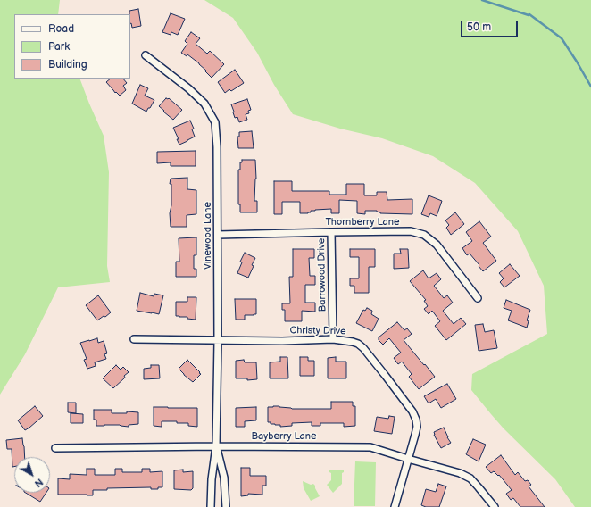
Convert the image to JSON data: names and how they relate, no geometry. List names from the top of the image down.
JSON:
{
  "streets": {
    "street": [
      "Thornberry Lane",
      "Vinewood Lane",
      "Barrowood Drive",
      "Christy Drive",
      "Bayberry Lane"
    ]
  },
  "crossings": [
    ["Thornberry Lane", "Vinewood Lane"],
    ["Thornberry Lane", "Barrowood Drive"],
    ["Vinewood Lane", "Christy Drive"],
    ["Vinewood Lane", "Bayberry Lane"],
    ["Barrowood Drive", "Christy Drive"],
    ["Christy Drive", "Bayberry Lane"]
  ],
  "legend": ["Road", "Park", "Building"],
  "scale_bar": "50 m",
  "north": "bottom right"
}
